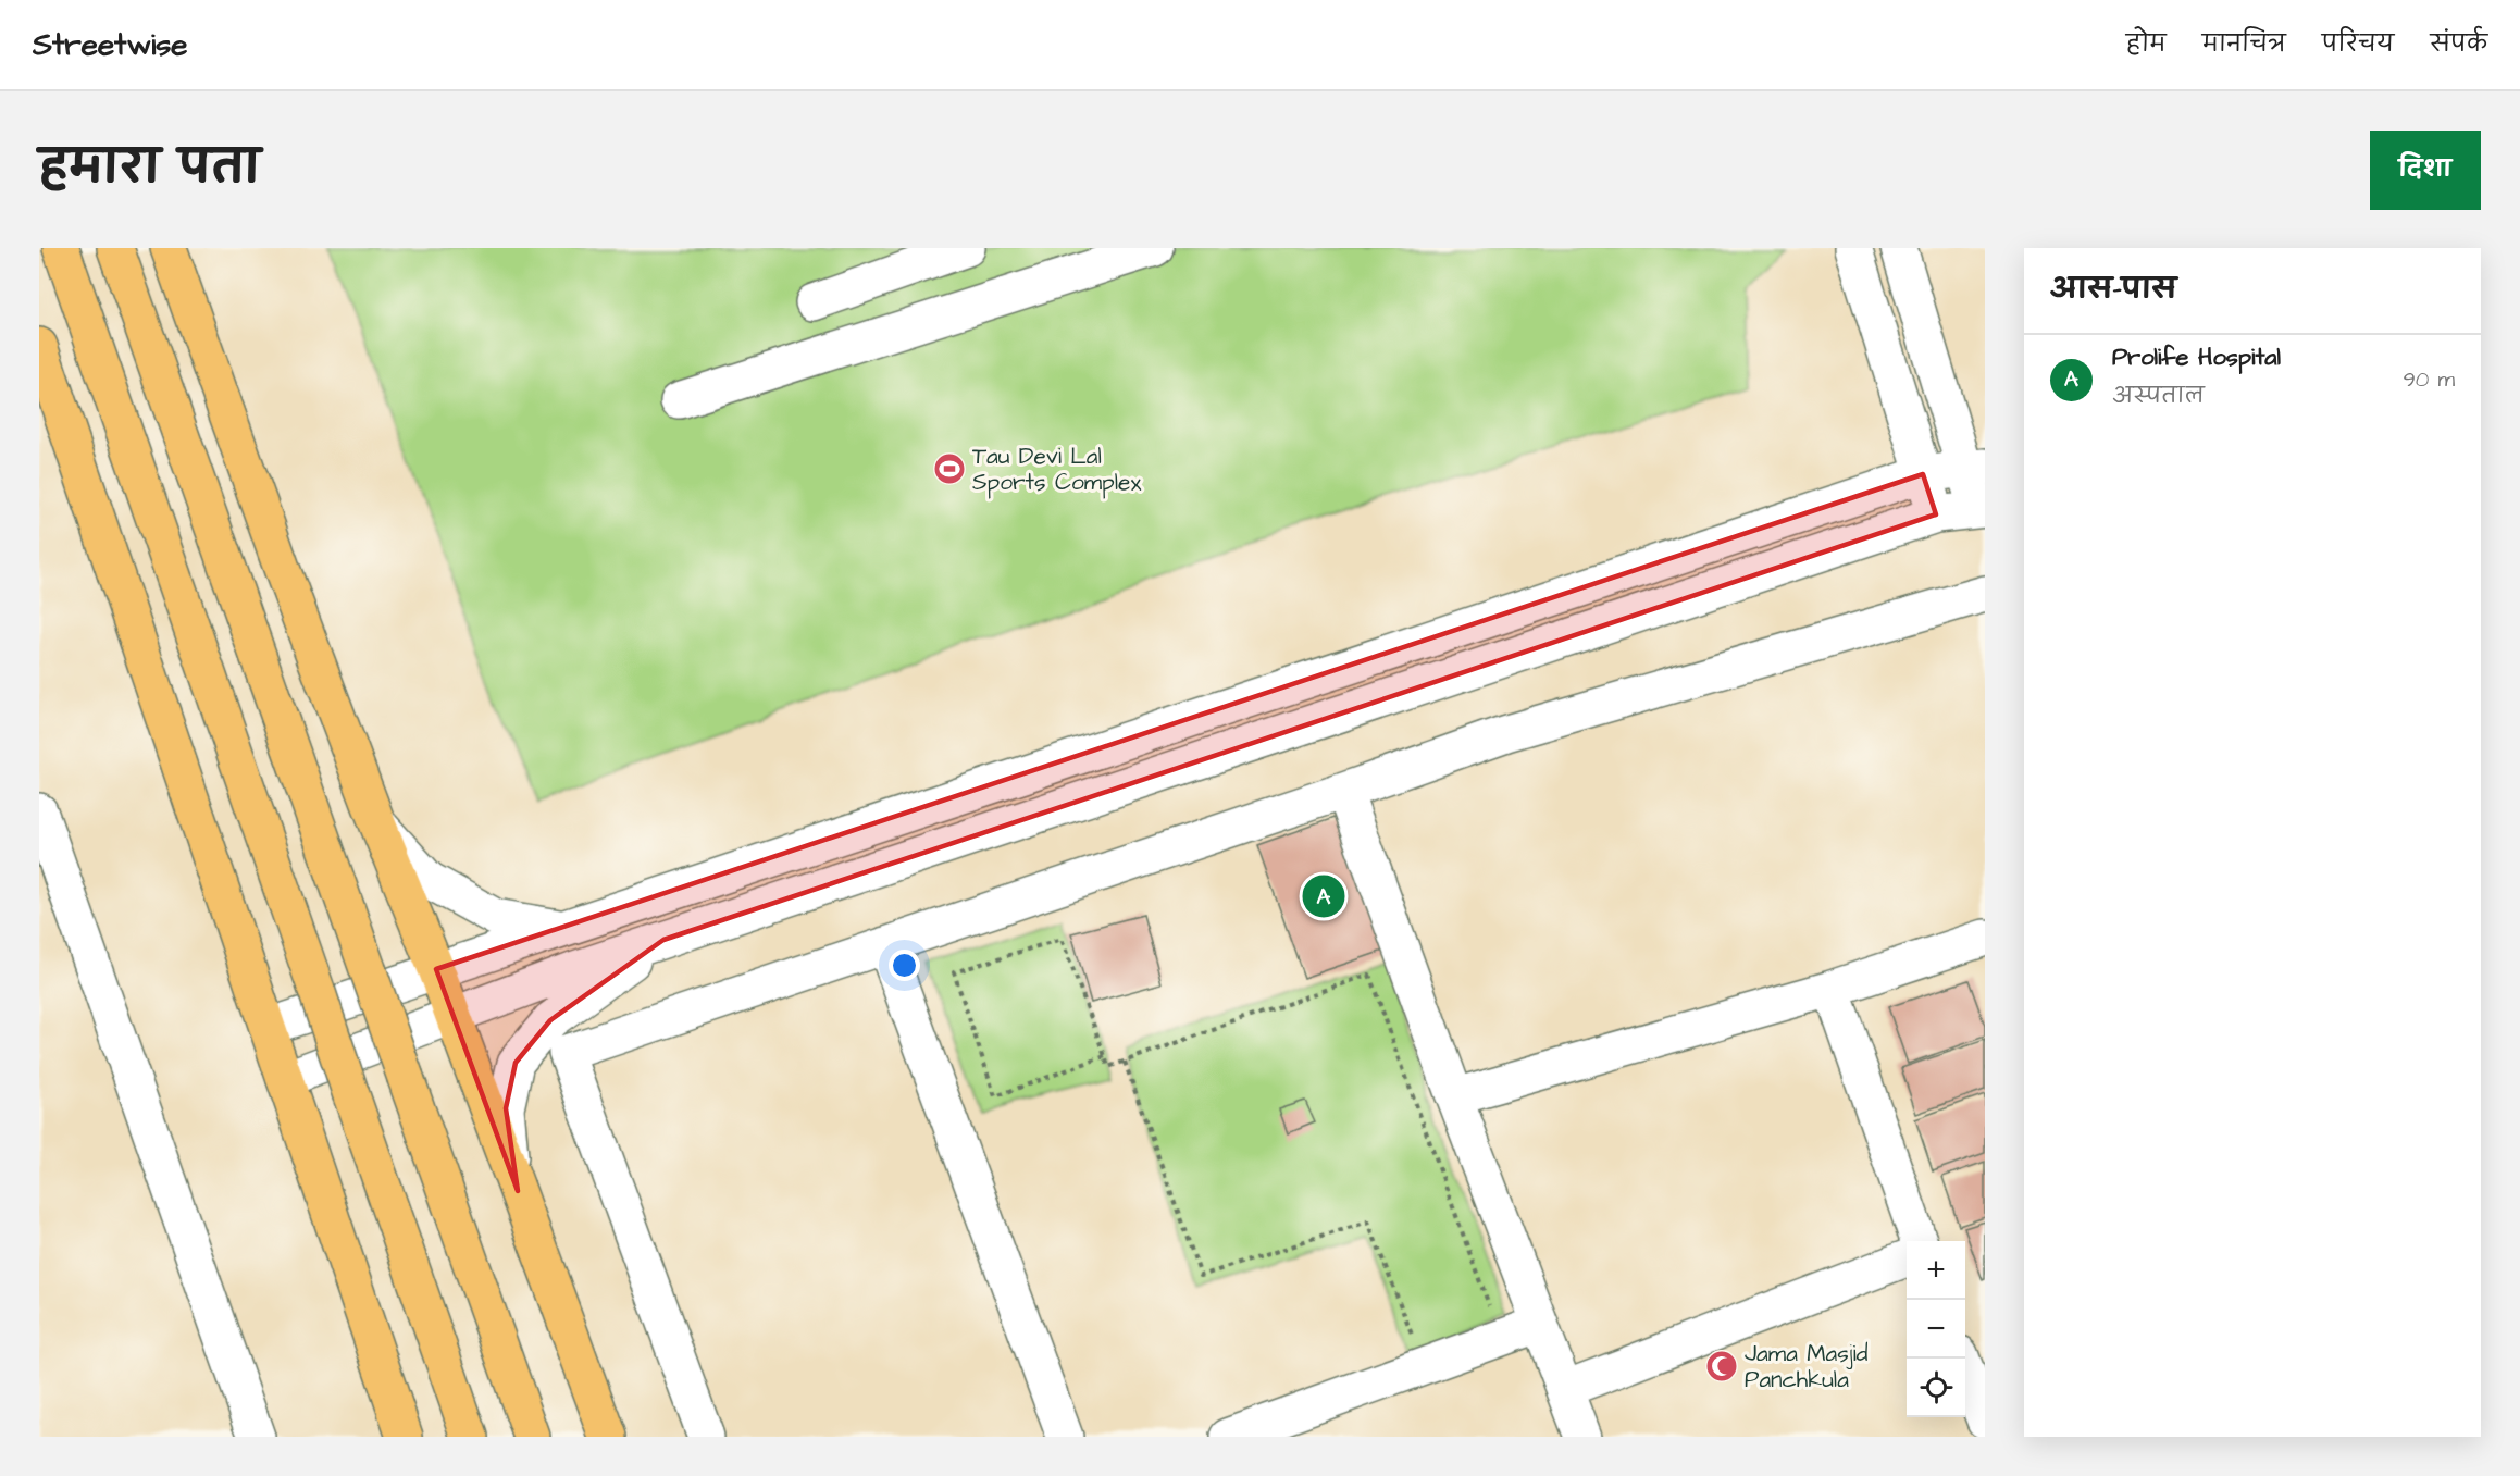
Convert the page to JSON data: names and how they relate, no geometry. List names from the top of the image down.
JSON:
{
  "places": {
    "sports": ["Tau Devi Lal Sports Complex"],
    "mosque": ["Jama Masjid Panchkula"]
  },
  "page": {
    "header": "Streetwise",
    "nav": [
      "होम",
      "मानचित्र",
      "परिचय",
      "संपर्क"
    ],
    "title": "हमारा पता",
    "buttons": "दिशा",
    "heading": "आस-पास",
    "list": [
      {
        "mark": "A",
        "name": "Prolife Hospital",
        "note": "अस्पताल",
        "value": "90 m"
      }
    ],
    "pins": "A",
    "map_buttons": ["+", "−"]
  }
}
